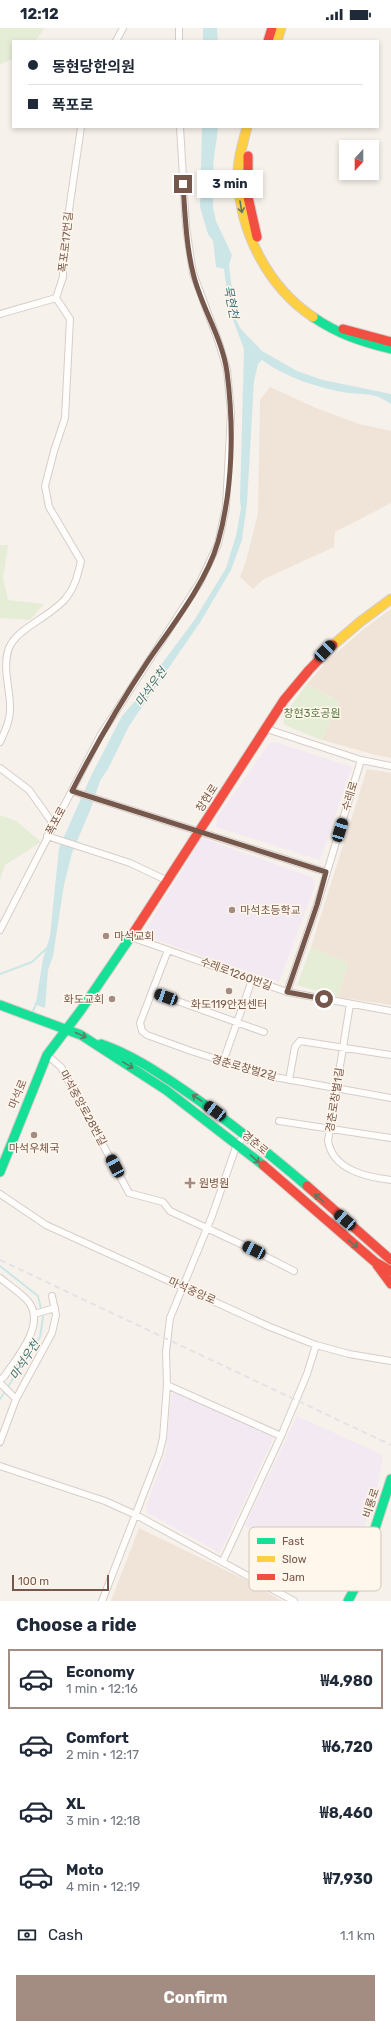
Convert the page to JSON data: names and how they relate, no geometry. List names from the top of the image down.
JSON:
{
  "streets": {
    "main road": [
      "창현로",
      "마석로",
      "경춘로",
      "비룡로"
    ],
    "street": [
      "폭포로17번길",
      "수레로",
      "폭포로",
      "수레로1260번길",
      "경춘로창벌2길",
      "경춘로창벌1길",
      "마석중앙로28번길",
      "마석중앙로"
    ]
  },
  "crossings": [
    ["수레로", "수레로1260번길"],
    ["창현로", "수레로1260번길"],
    ["창현로", "마석로"],
    ["창현로", "경춘로"],
    ["수레로1260번길", "경춘로창벌2길"],
    ["수레로1260번길", "경춘로창벌1길"],
    ["경춘로창벌2길", "경춘로창벌1길"],
    ["마석로", "마석중앙로28번길"],
    ["마석로", "경춘로"]
  ],
  "water": ["묵현천", "마석우천"],
  "parks": ["창현3호공원"],
  "places": {
    "other": [
      "마석초등학교",
      "마석교회",
      "화도119안전센터",
      "화도교회",
      "마석우체국"
    ],
    "health": ["원병원"]
  },
  "legend": ["Fast", "Slow", "Jam"],
  "scale_bar": "100 m",
  "north": "bottom",
  "page": {
    "status": "12:12",
    "banner": ["동현당한의원", "폭포로"],
    "bubble": "3 min",
    "scale": "100 m",
    "heading": "Choose a ride",
    "list": [
      {
        "name": "Economy",
        "note": "1 min · 12:16",
        "value": "₩4,980"
      },
      {
        "name": "Comfort",
        "note": "2 min · 12:17",
        "value": "₩6,720"
      },
      {
        "name": "XL",
        "note": "3 min · 12:18",
        "value": "₩8,460"
      },
      {
        "name": "Moto",
        "note": "4 min · 12:19",
        "value": "₩7,930"
      }
    ],
    "pay": ["Cash", "1.1 km"],
    "buttons": "Confirm"
  }
}
